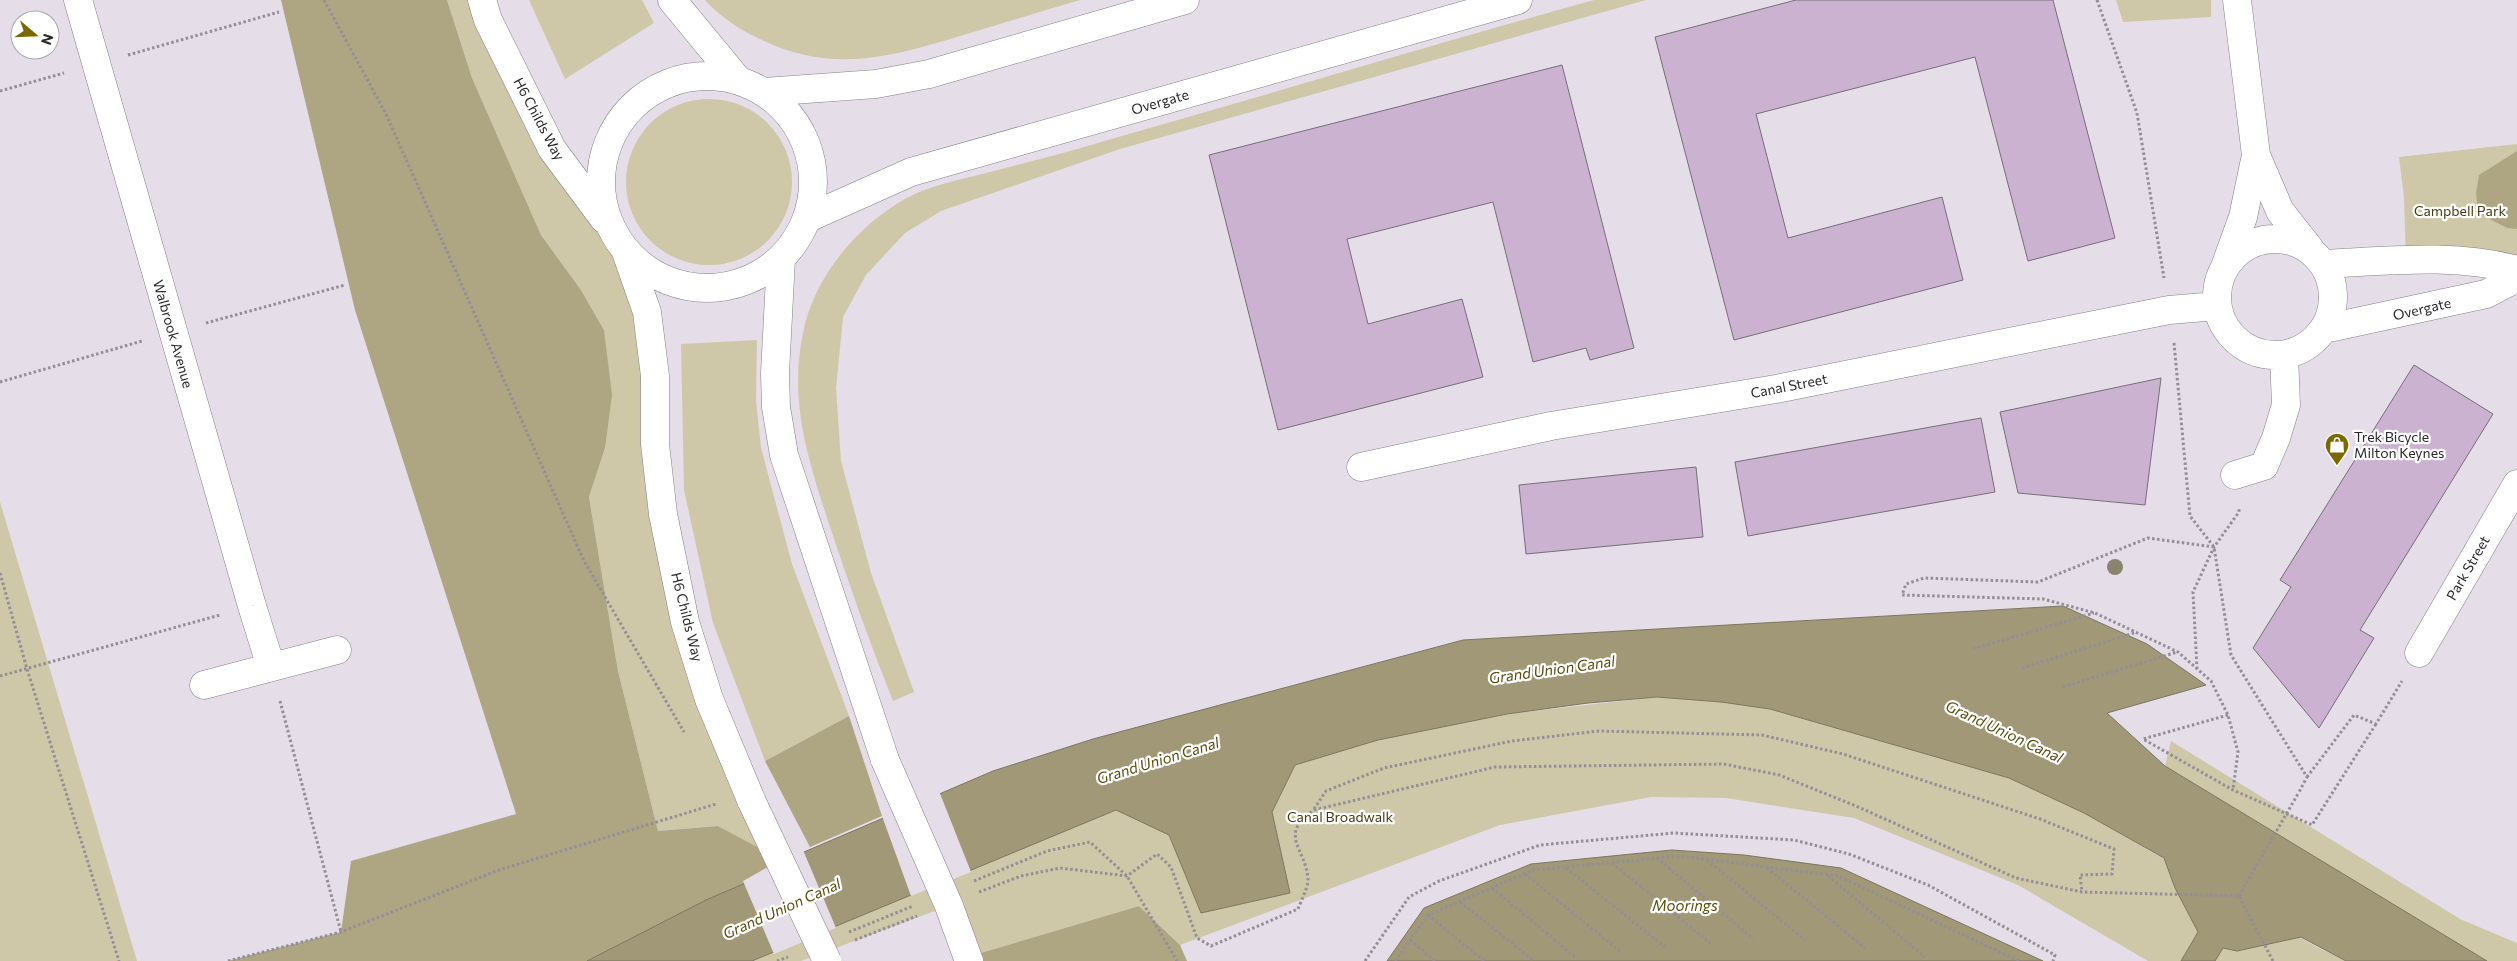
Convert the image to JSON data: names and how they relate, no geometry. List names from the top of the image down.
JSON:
{
  "streets": {
    "street": [
      "Overgate",
      "H6 Childs Way",
      "Walbrook Avenue",
      "Canal Street",
      "Park Street"
    ]
  },
  "crossings": [
    ["Overgate", "Canal Street"]
  ],
  "water": ["Grand Union Canal", "Moorings"],
  "parks": ["Campbell Park", "Canal Broadwalk"],
  "places": {
    "shop": ["Trek Bicycle Milton Keynes"]
  },
  "north": "right"
}
